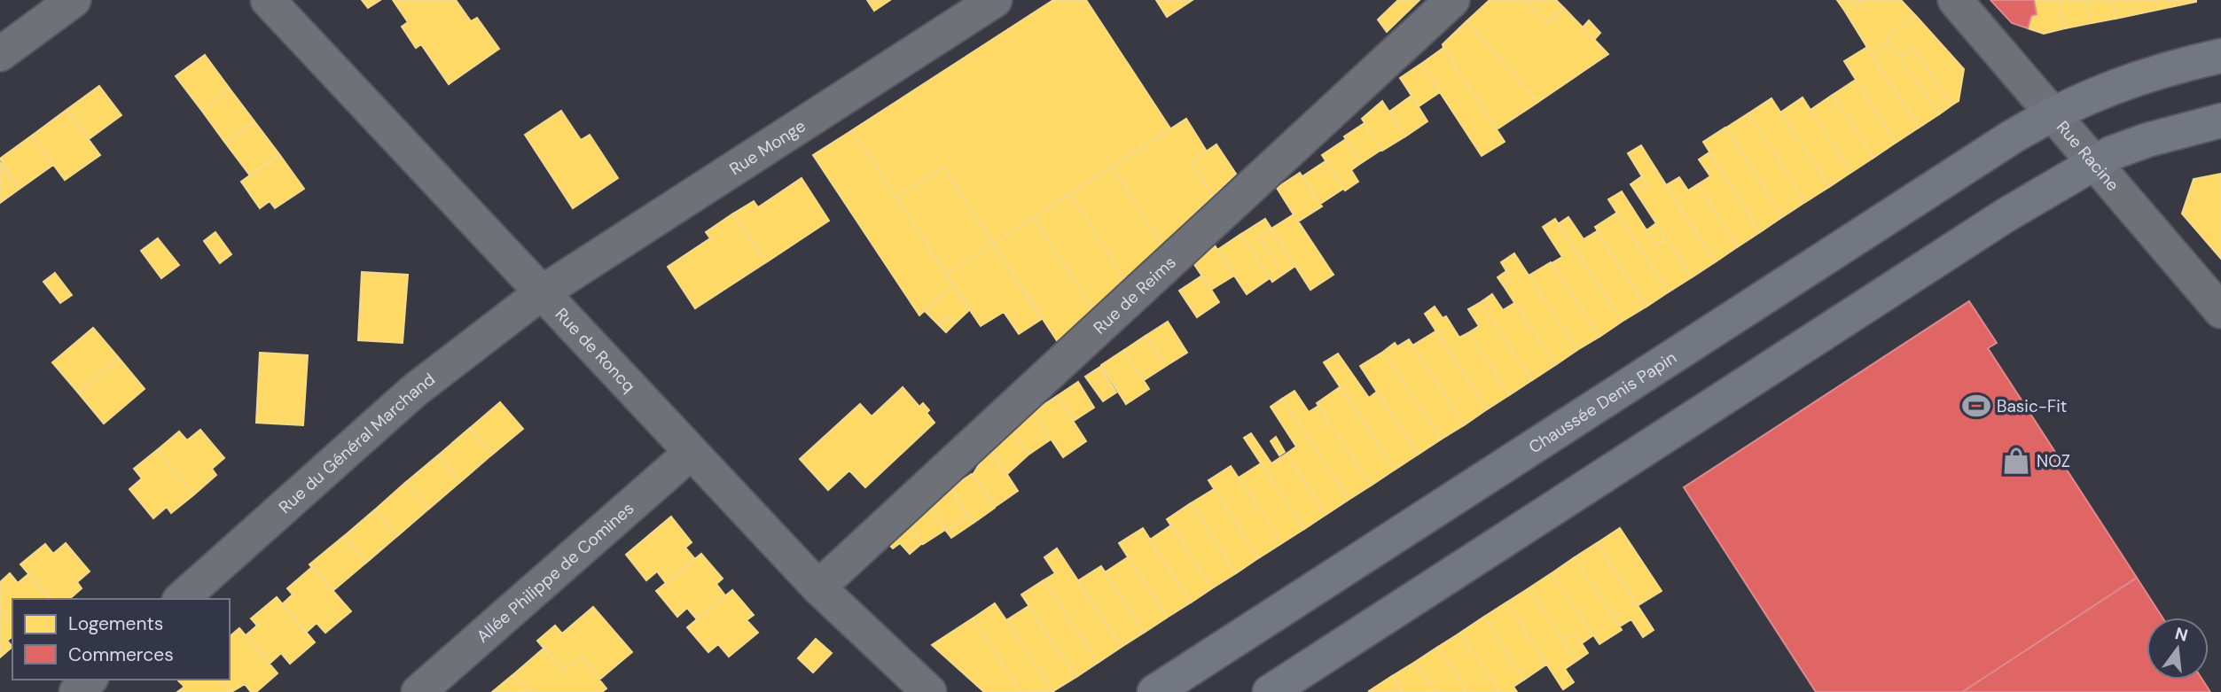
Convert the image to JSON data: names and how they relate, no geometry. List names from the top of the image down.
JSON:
{
  "streets": {
    "main road": ["Chaussée Denis Papin"],
    "street": [
      "Rue Monge",
      "Rue Racine",
      "Rue de Reims",
      "Rue de Roncq",
      "Rue du Général Marchand",
      "Allée Philippe de Comines"
    ]
  },
  "crossings": [
    ["Rue Monge", "Rue de Roncq"],
    ["Rue Monge", "Rue du Général Marchand"],
    ["Rue Racine", "Chaussée Denis Papin"],
    ["Rue de Reims", "Rue de Roncq"],
    ["Rue de Roncq", "Rue du Général Marchand"],
    ["Rue de Roncq", "Allée Philippe de Comines"]
  ],
  "places": {
    "sports": ["Basic-Fit"],
    "shop": ["NOZ"]
  },
  "legend": ["Logements", "Commerces"],
  "north": "top"
}
